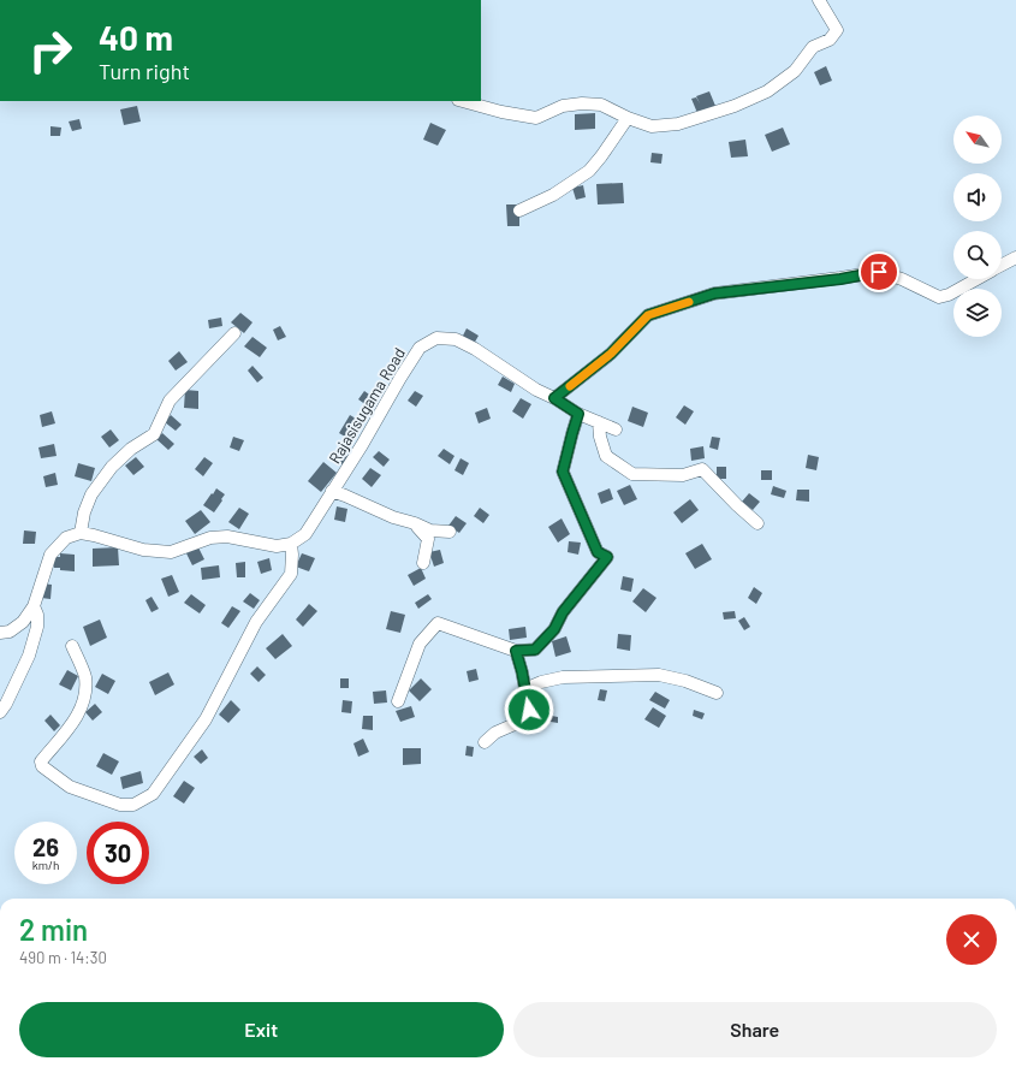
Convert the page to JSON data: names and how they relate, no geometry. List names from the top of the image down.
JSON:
{
  "streets": {
    "street": ["Rajasisugama Road"]
  },
  "north": "top left",
  "page": {
    "turn": ["40 m", "Turn right"],
    "speed": "26 km/h",
    "limit": "30",
    "heading": ["2 min", "490 m · 14:30"],
    "buttons": ["Exit", "Share"]
  }
}
